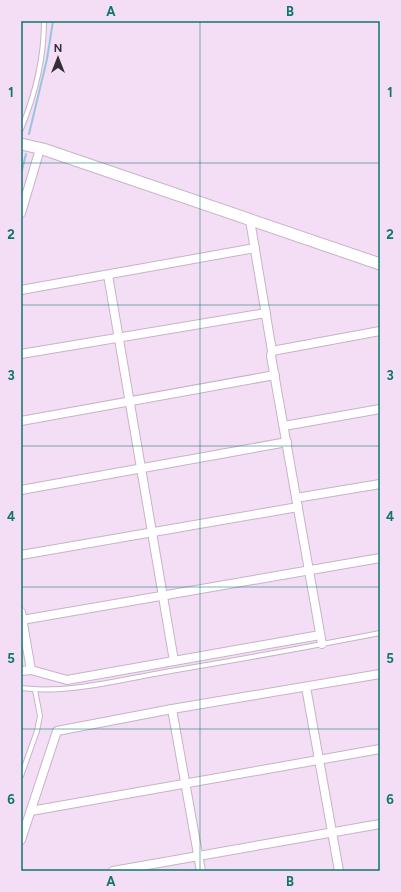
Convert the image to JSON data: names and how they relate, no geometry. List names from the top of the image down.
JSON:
{
  "north": "top",
  "grid": {
    "columns": ["A", "B"],
    "rows": [
      "1",
      "2",
      "3",
      "4",
      "5",
      "6"
    ]
  }
}
